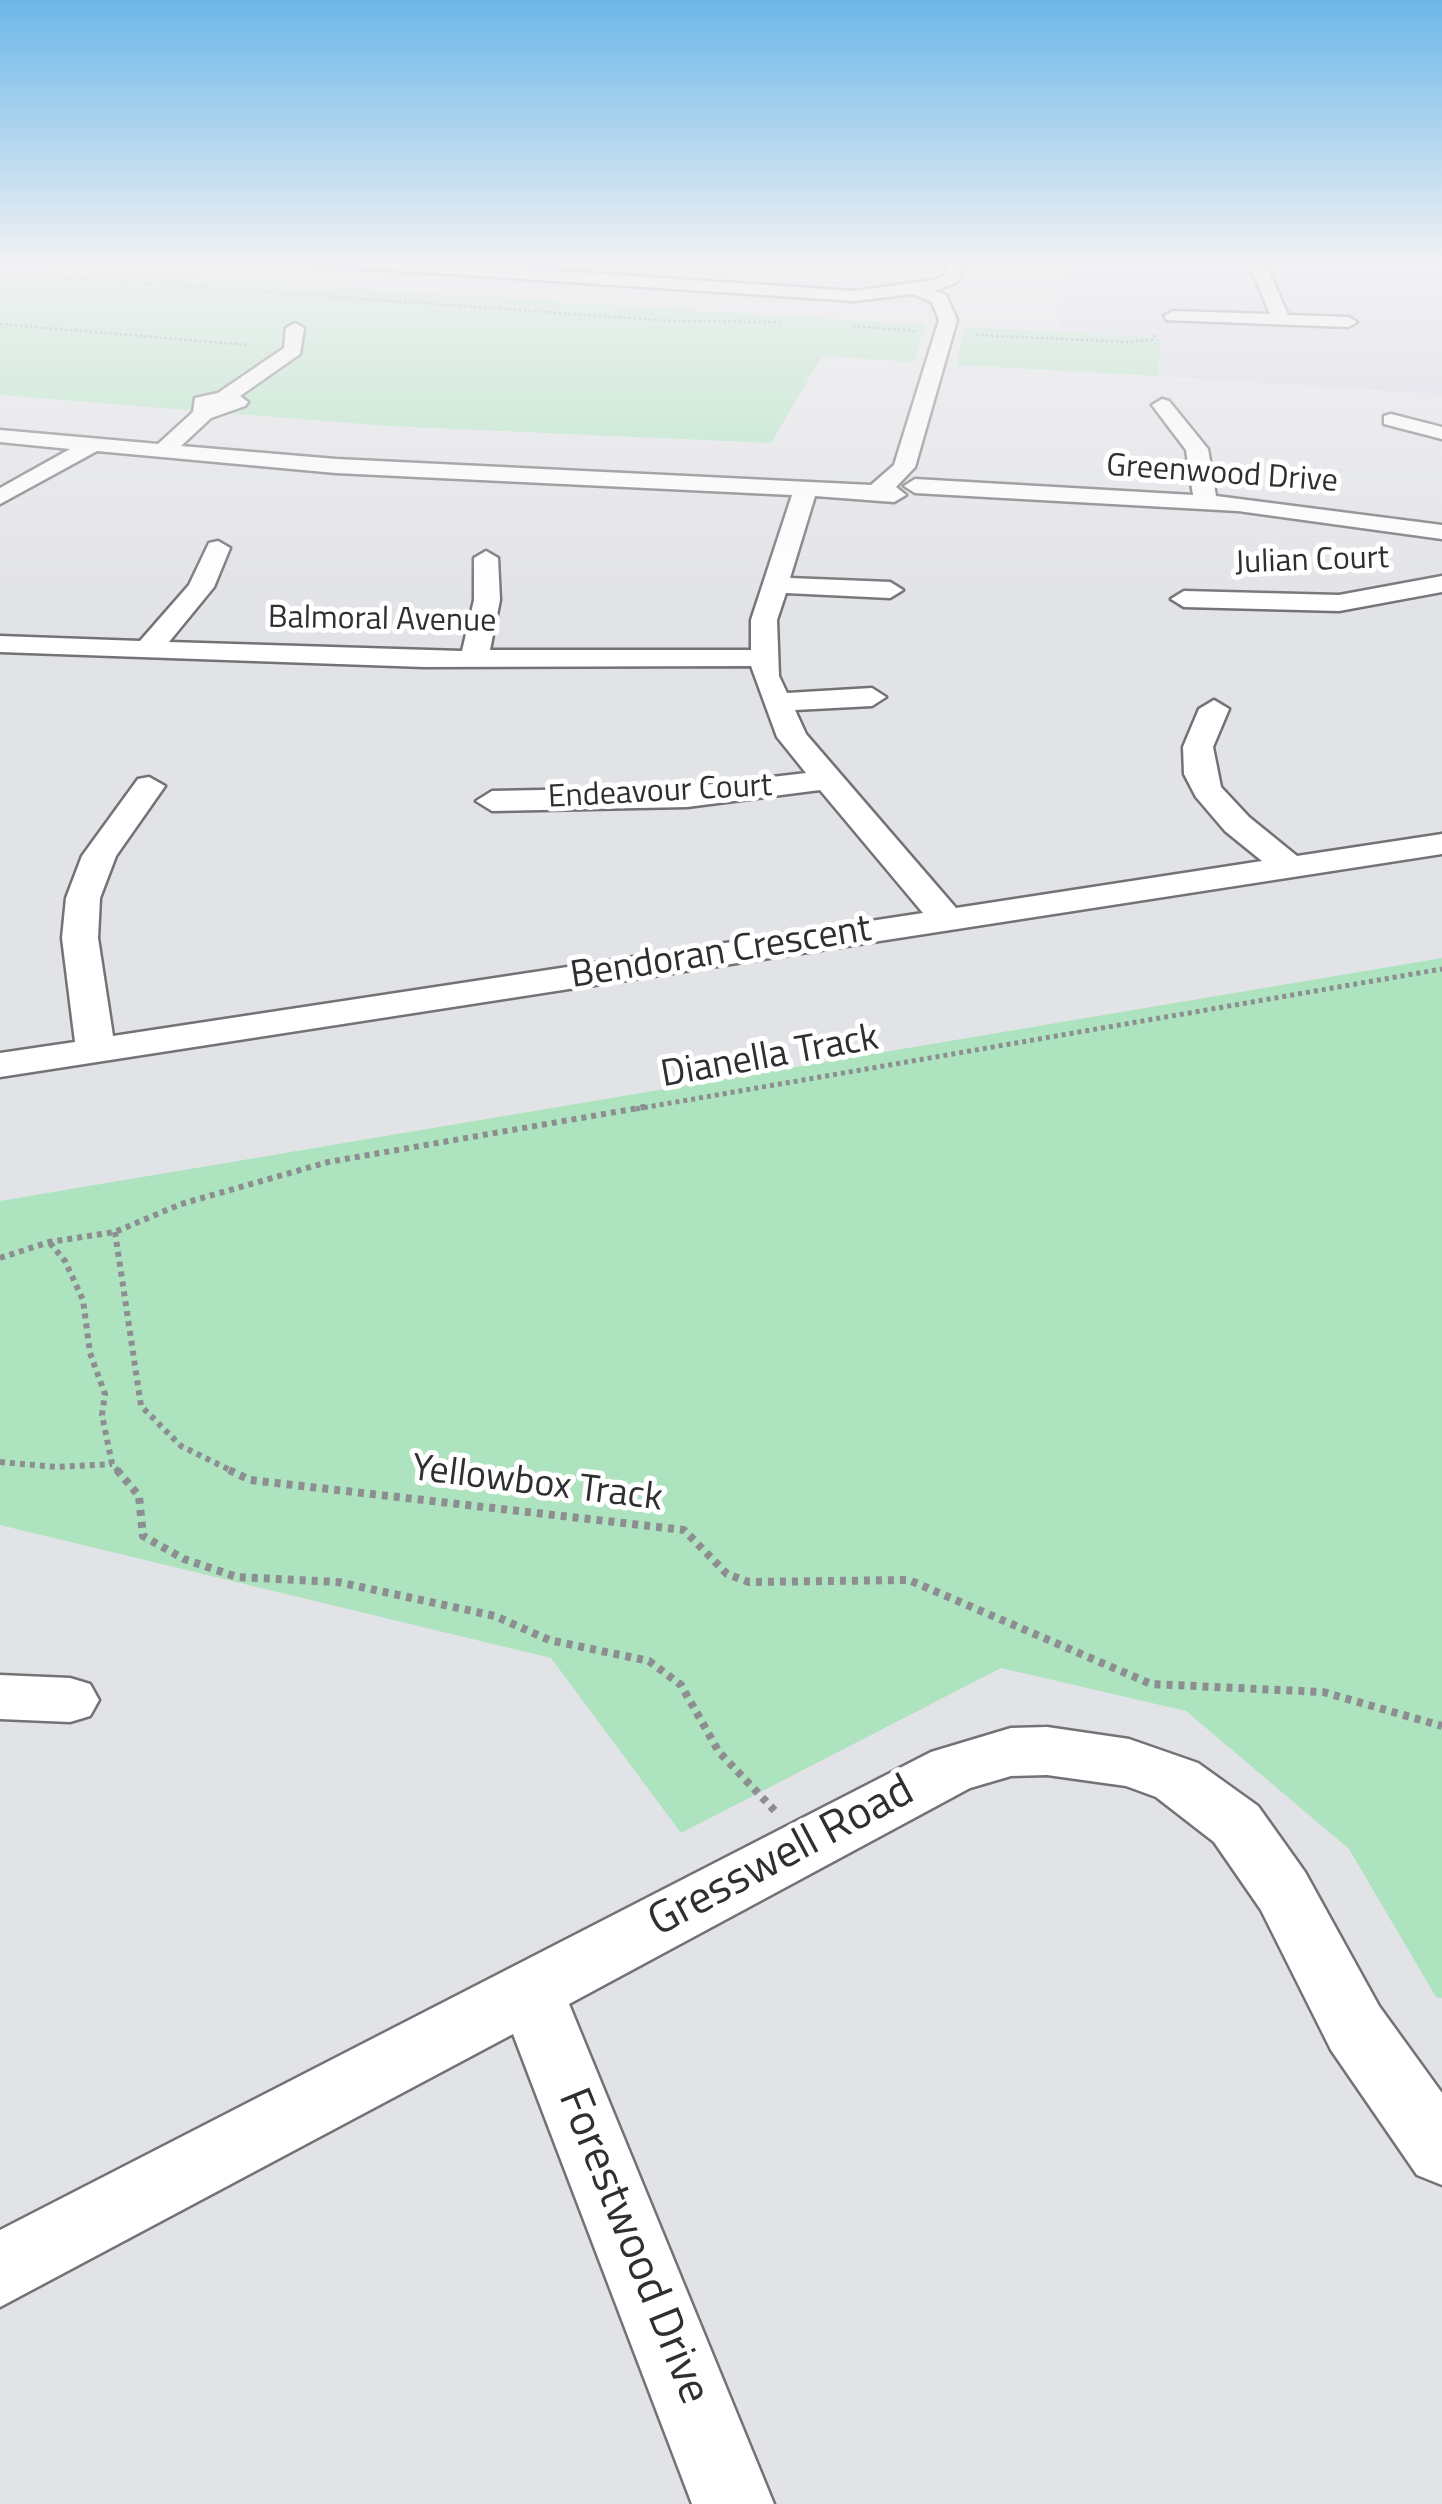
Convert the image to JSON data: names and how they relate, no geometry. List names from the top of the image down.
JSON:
{
  "streets": {
    "street": [
      "Greenwood Drive",
      "Julian Court",
      "Balmoral Avenue",
      "Endeavour Court",
      "Bendoran Crescent",
      "Gresswell Road",
      "Forestwood Drive"
    ],
    "path": ["Dianella Track", "Yellowbox Track"]
  },
  "crossings": [
    ["Dianella Track", "Yellowbox Track"],
    ["Gresswell Road", "Forestwood Drive"]
  ]
}
